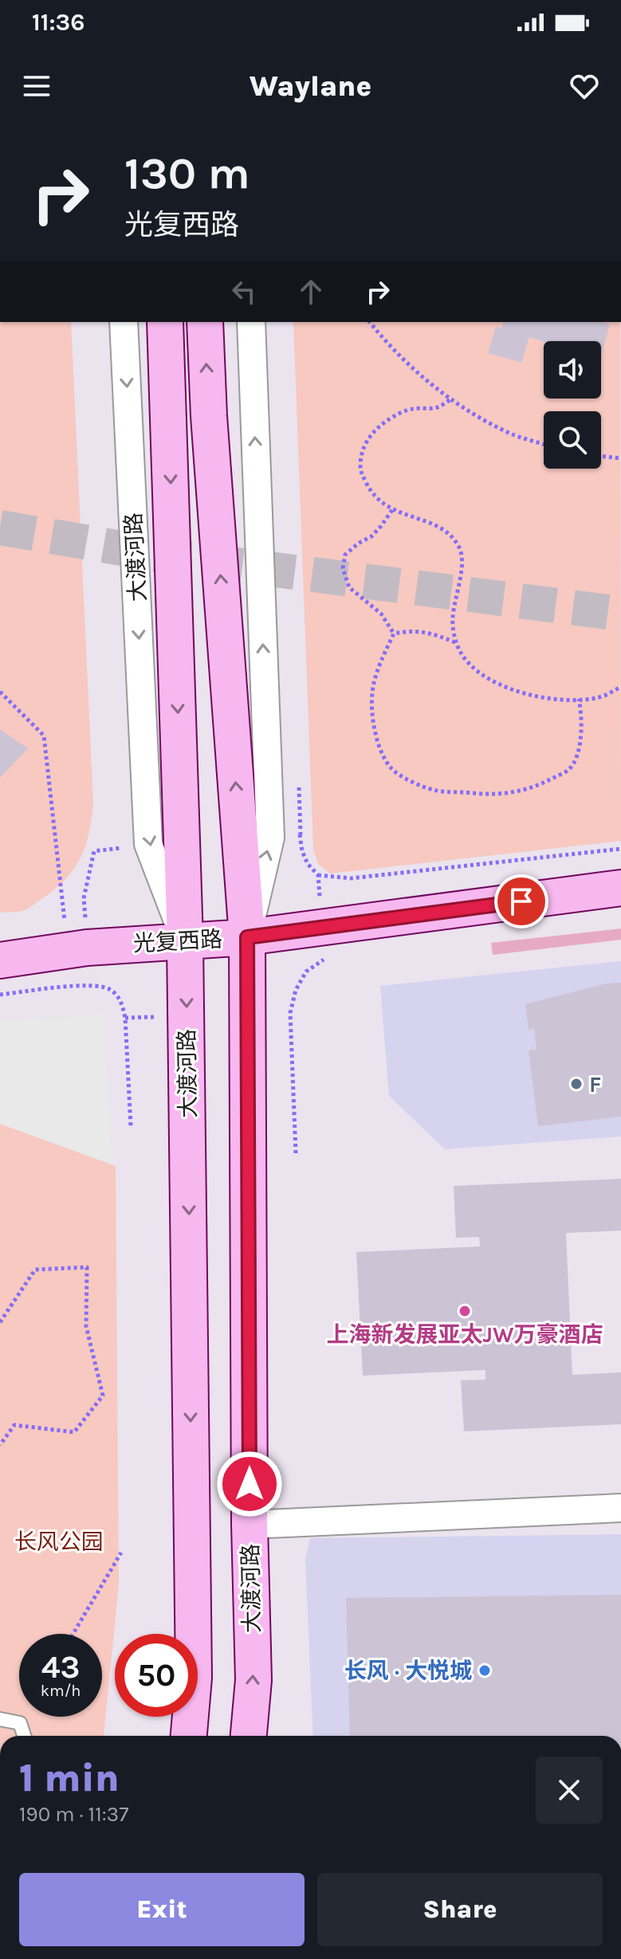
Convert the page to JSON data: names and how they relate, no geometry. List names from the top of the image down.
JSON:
{
  "streets": {
    "main road": ["大渡河路", "光复西路"]
  },
  "crossings": [
    ["大渡河路", "光复西路"]
  ],
  "parks": ["长风公园"],
  "places": ["F", "上海新发展亚太JW万豪酒店", "长风 · 大悦城"],
  "page": {
    "status": "11:36",
    "header": "Waylane",
    "turn": ["130 m", "光复西路"],
    "speed": "43 km/h",
    "limit": "50",
    "heading": ["1 min", "190 m · 11:37"],
    "buttons": ["Exit", "Share"]
  }
}
